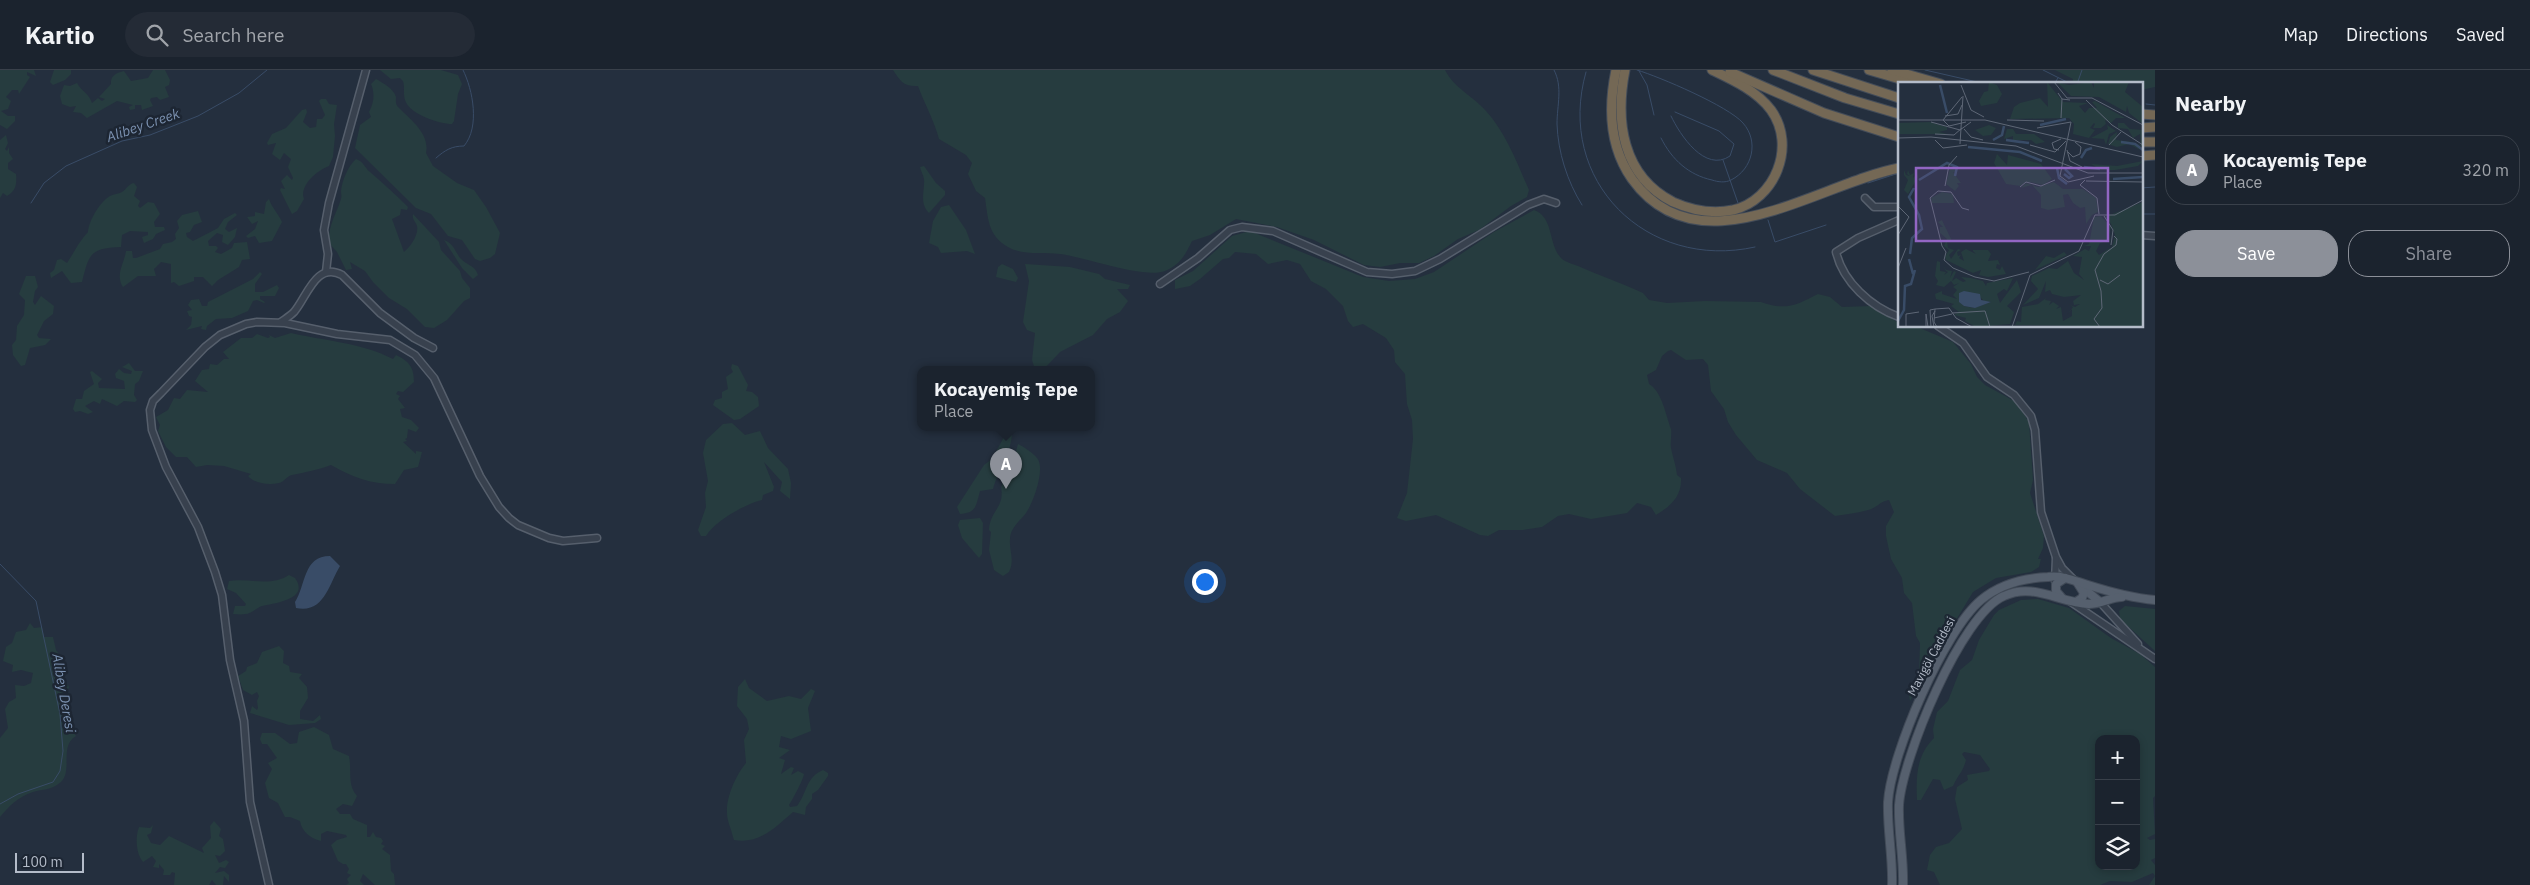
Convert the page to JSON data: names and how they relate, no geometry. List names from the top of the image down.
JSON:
{
  "streets": {
    "main road": ["Mavigöl Caddesi"]
  },
  "water": ["Alibey Creek", "Alibey Deresi"],
  "scale_bar": "100 m",
  "page": {
    "header": "Kartio",
    "search": "Search here",
    "nav": ["Map", "Directions", "Saved"],
    "heading": "Nearby",
    "list": [
      {
        "mark": "A",
        "name": "Kocayemiş Tepe",
        "note": "Place",
        "value": "320 m"
      }
    ],
    "buttons": ["Save", "Share"],
    "popup": ["Kocayemiş Tepe", "Place"],
    "pins": "A",
    "map_buttons": ["+", "−"],
    "scale": "100 m"
  }
}
